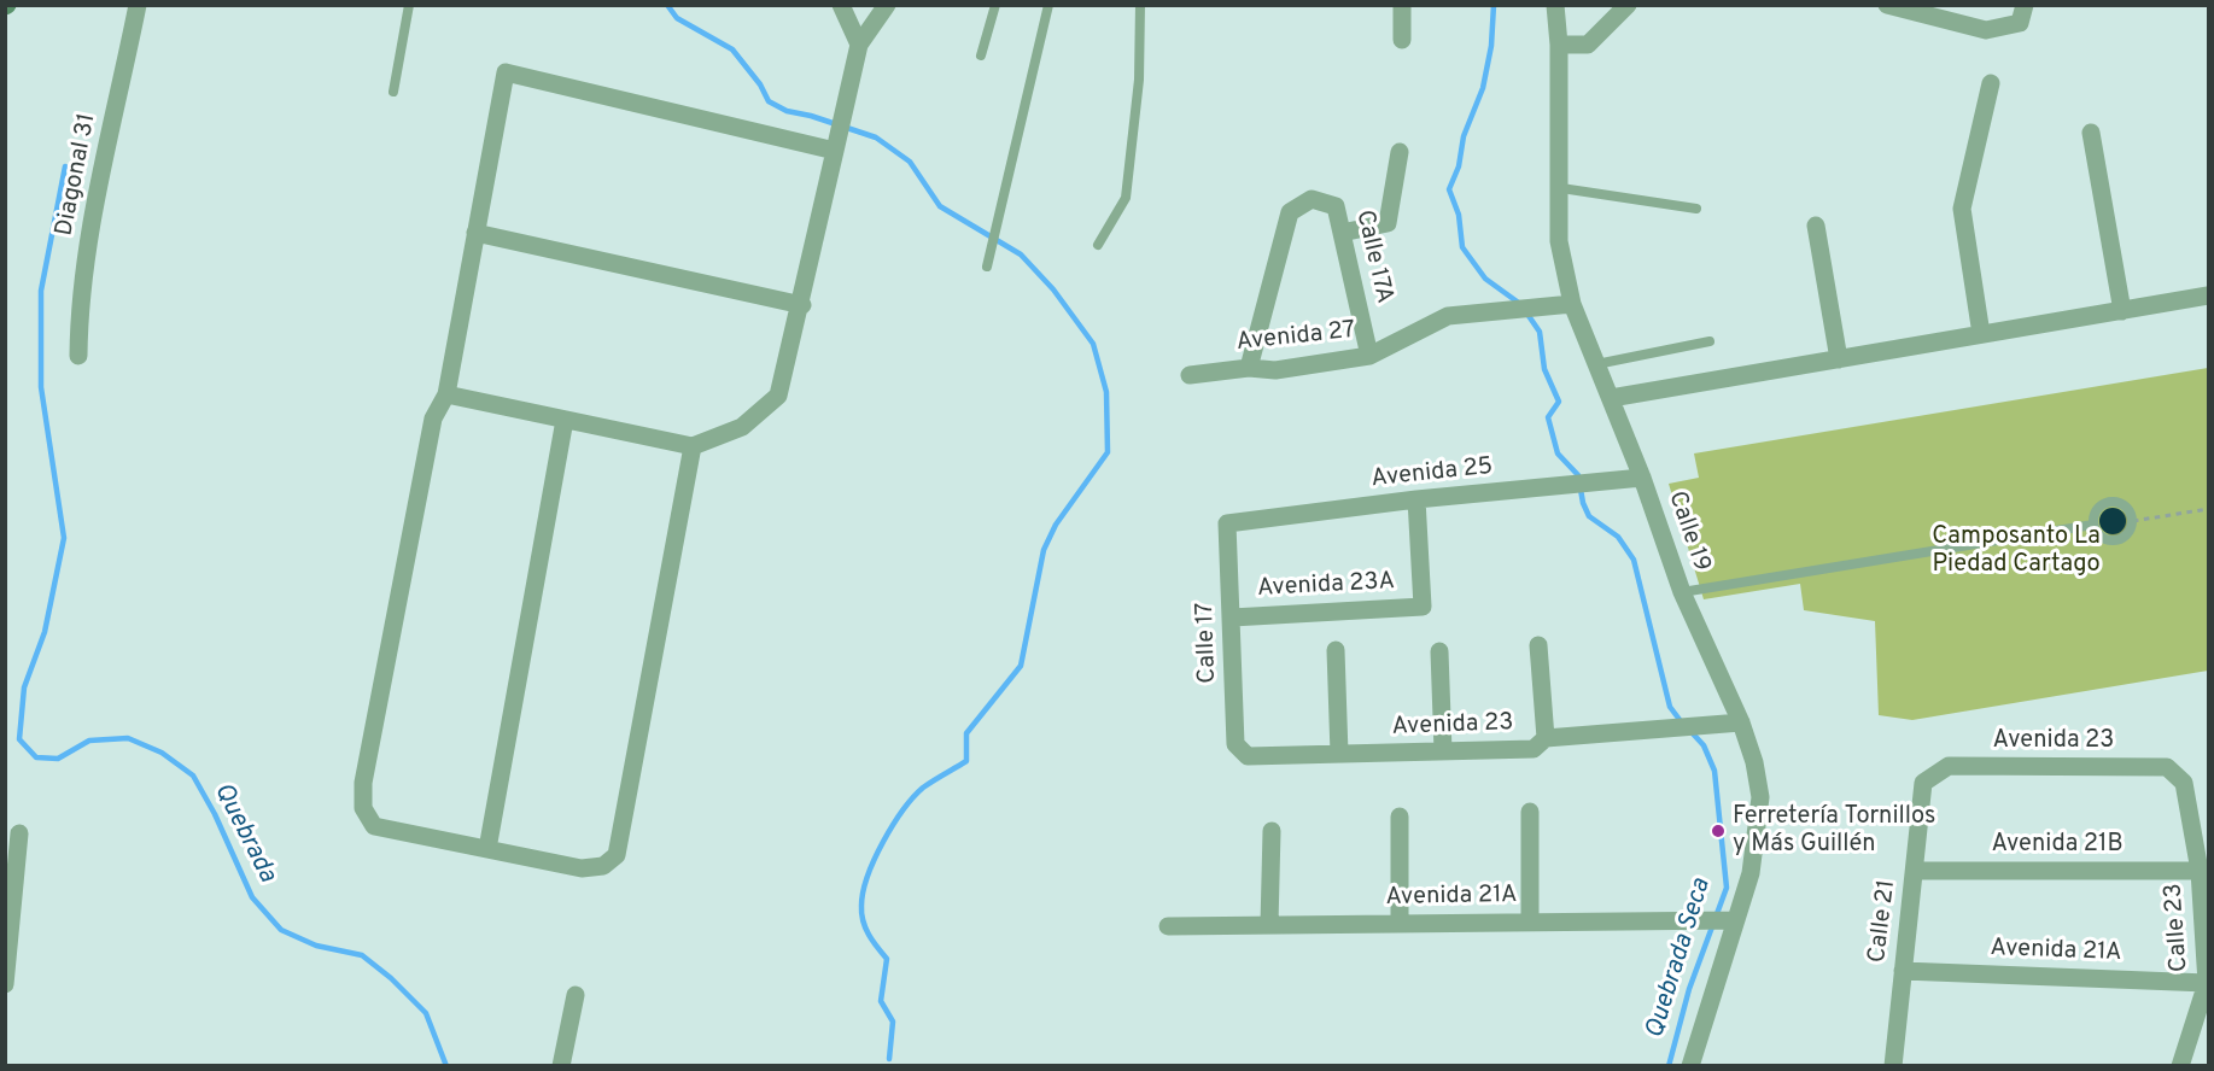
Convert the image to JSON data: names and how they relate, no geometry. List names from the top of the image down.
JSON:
{
  "streets": {
    "street": [
      "Diagonal 31",
      "Calle 17A",
      "Avenida 27",
      "Avenida 25",
      "Calle 19",
      "Avenida 23A",
      "Calle 17",
      "Avenida 23",
      "Avenida 21B",
      "Avenida 21A",
      "Calle 21",
      "Calle 23"
    ]
  },
  "crossings": [
    ["Calle 17A", "Avenida 27"],
    ["Avenida 27", "Calle 19"],
    ["Avenida 25", "Calle 19"],
    ["Avenida 25", "Avenida 23A"],
    ["Avenida 25", "Calle 17"],
    ["Calle 19", "Avenida 23"],
    ["Calle 19", "Avenida 21A"],
    ["Avenida 23A", "Calle 17"],
    ["Calle 17", "Avenida 23"],
    ["Avenida 23", "Calle 21"],
    ["Avenida 23", "Calle 23"],
    ["Avenida 21B", "Calle 21"],
    ["Avenida 21B", "Calle 23"],
    ["Avenida 21A", "Calle 21"],
    ["Avenida 21A", "Calle 23"]
  ],
  "water": ["Quebrada", "Quebrada Seca"],
  "parks": ["Camposanto La Piedad Cartago"],
  "places": ["Ferretería Tornillos y Más Guillén"]
}
